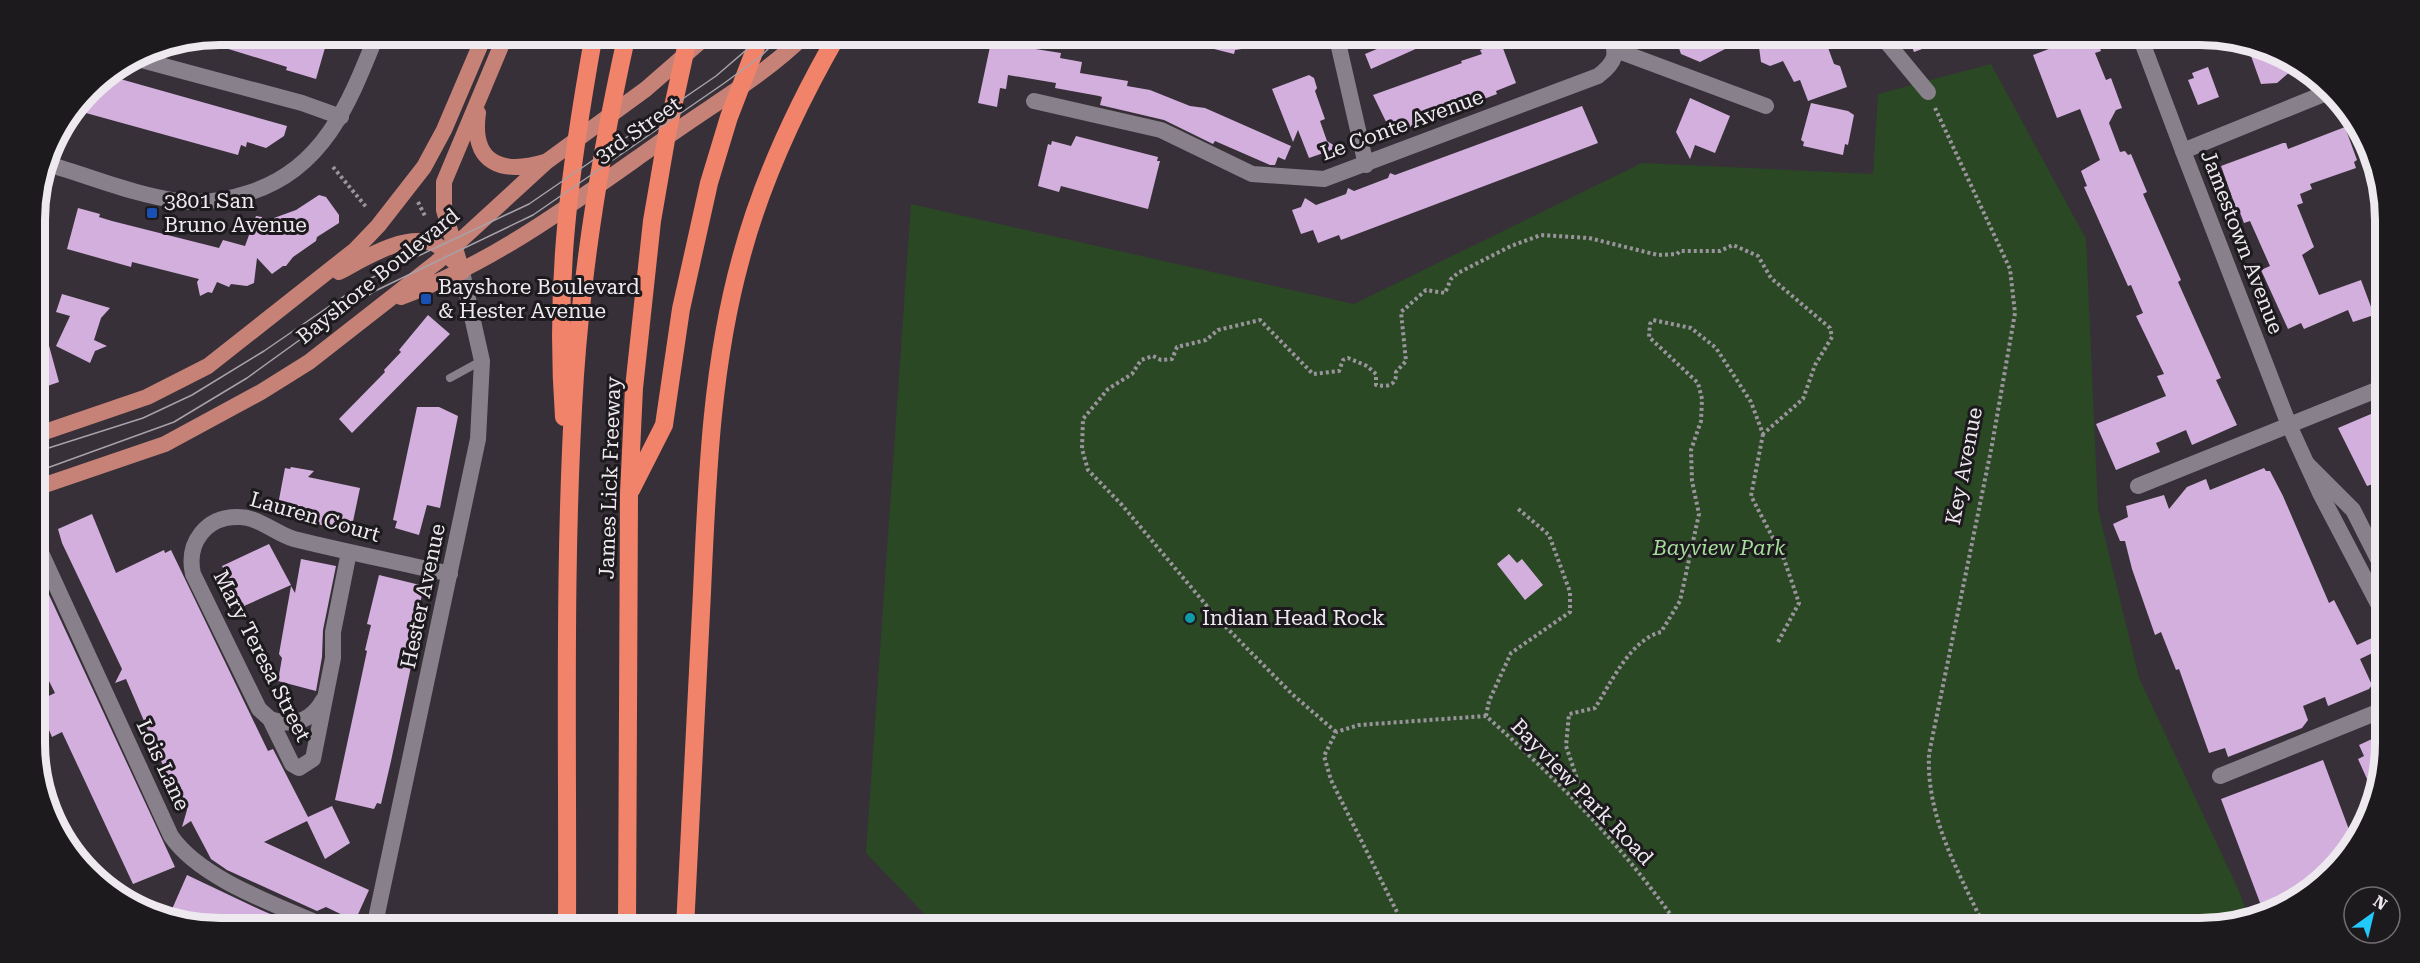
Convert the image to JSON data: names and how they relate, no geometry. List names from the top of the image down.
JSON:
{
  "streets": {
    "highway": ["James Lick Freeway"],
    "main road": ["3rd Street", "Bayshore Boulevard"],
    "street": [
      "Le Conte Avenue",
      "Jamestown Avenue",
      "Lauren Court",
      "Hester Avenue",
      "Mary Teresa Street",
      "Lois Lane"
    ],
    "path": ["Key Avenue", "Bayview Park Road"]
  },
  "crossings": [
    ["3rd Street", "Bayshore Boulevard"],
    ["3rd Street", "Hester Avenue"],
    ["Lauren Court", "Hester Avenue"],
    ["Lauren Court", "Mary Teresa Street"]
  ],
  "parks": ["Bayview Park"],
  "places": {
    "transit": ["3801 San Bruno Avenue", "Bayshore Boulevard & Hester Avenue"],
    "other": ["Indian Head Rock"]
  },
  "north": "top right"
}
